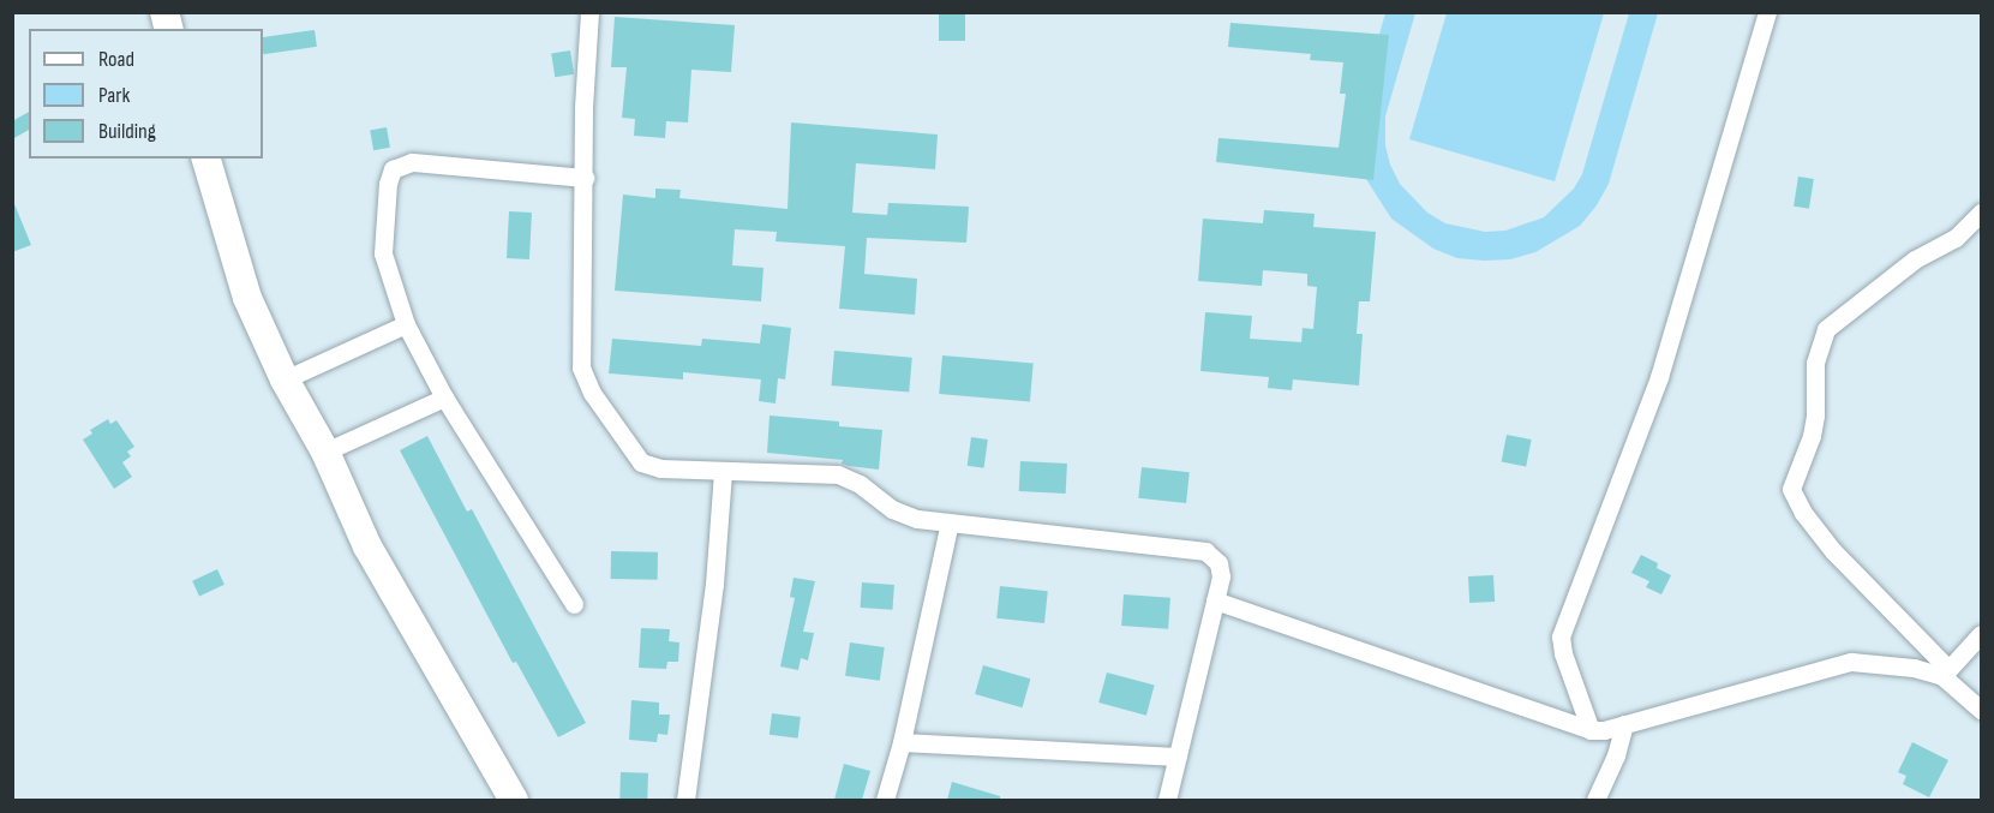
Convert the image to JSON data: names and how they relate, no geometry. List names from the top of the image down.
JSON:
{
  "legend": ["Road", "Park", "Building"]
}
